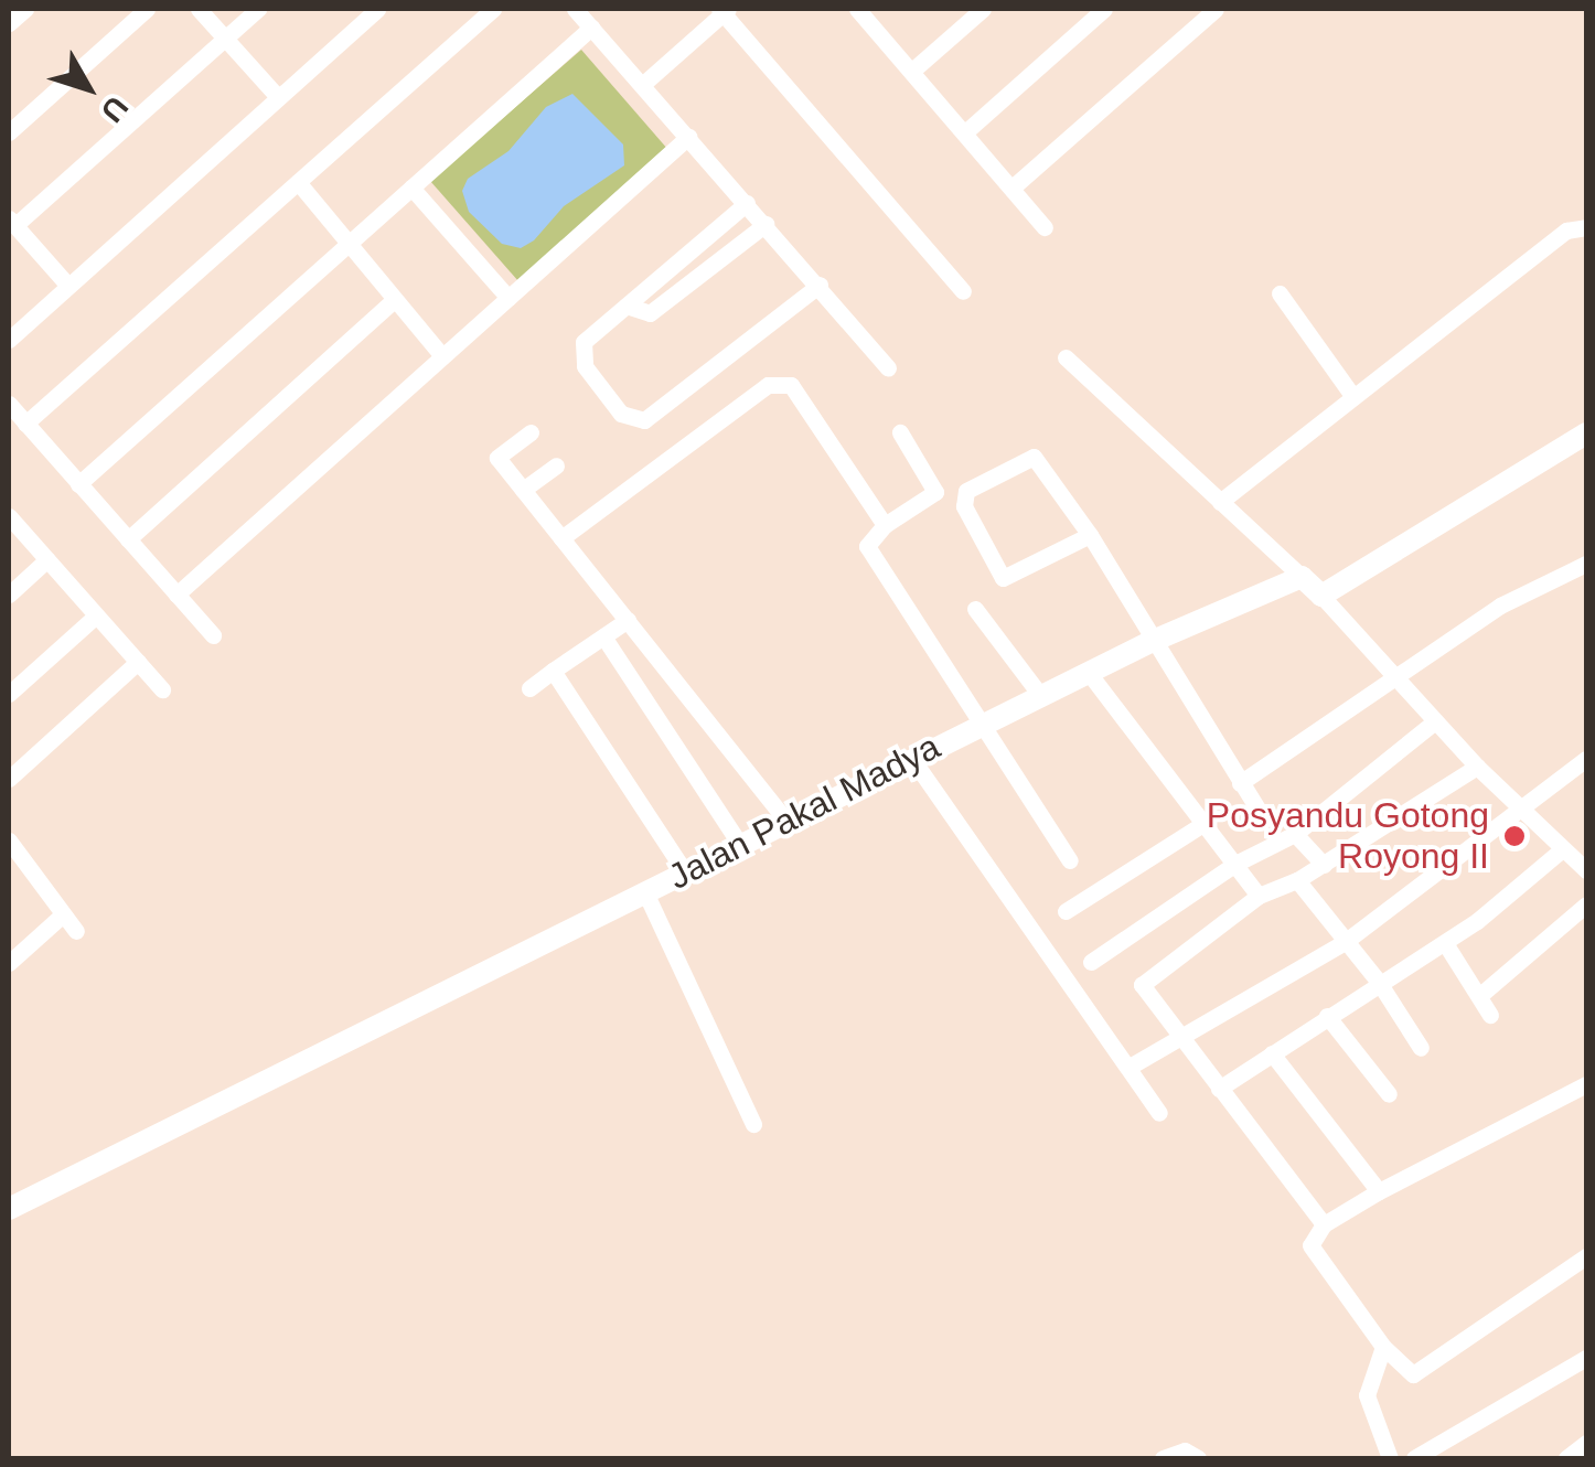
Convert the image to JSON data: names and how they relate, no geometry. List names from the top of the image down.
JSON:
{
  "streets": {
    "street": ["Jalan Pakal Madya"]
  },
  "places": ["Posyandu Gotong Royong II"],
  "north": "bottom right"
}
